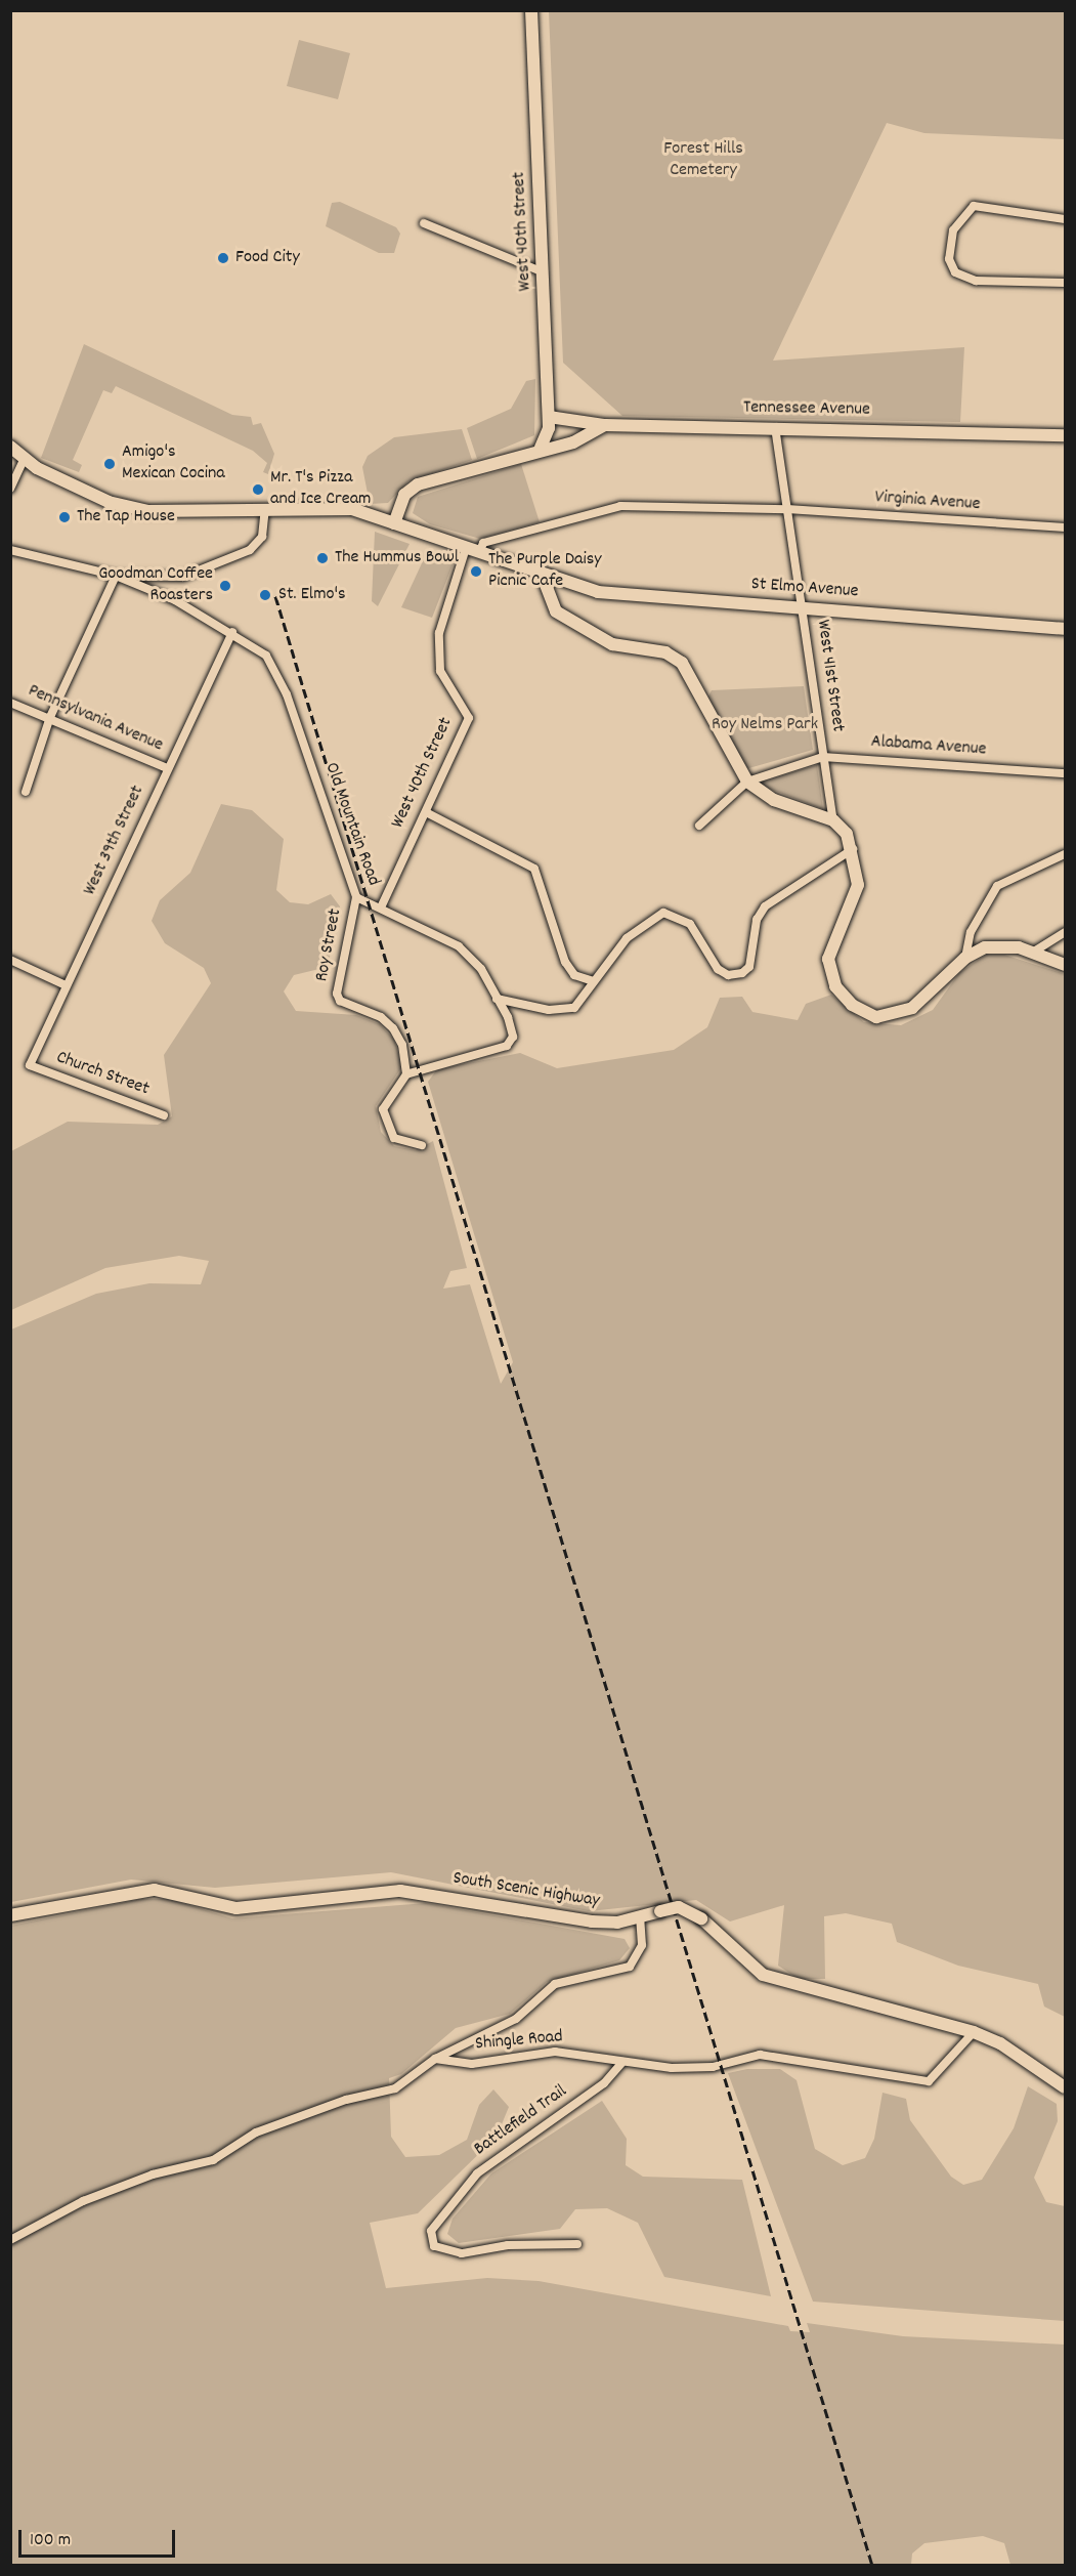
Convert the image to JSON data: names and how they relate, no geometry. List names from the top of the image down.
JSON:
{
  "streets": {
    "main road": [
      "West 40th Street",
      "Tennessee Avenue",
      "St Elmo Avenue",
      "South Scenic Highway"
    ],
    "street": [
      "Virginia Avenue",
      "West 41st Street",
      "Pennsylvania Avenue",
      "Alabama Avenue",
      "Old Mountain Road",
      "West 39th Street",
      "Roy Street",
      "Church Street",
      "Shingle Road",
      "Battlefield Trail"
    ]
  },
  "crossings": [
    ["West 40th Street", "Tennessee Avenue"],
    ["West 40th Street", "St Elmo Avenue"],
    ["West 40th Street", "Old Mountain Road"],
    ["Tennessee Avenue", "West 41st Street"],
    ["Virginia Avenue", "St Elmo Avenue"],
    ["Virginia Avenue", "West 41st Street"],
    ["St Elmo Avenue", "West 41st Street"],
    ["West 41st Street", "Alabama Avenue"],
    ["Pennsylvania Avenue", "West 39th Street"],
    ["Old Mountain Road", "West 39th Street"],
    ["Old Mountain Road", "Roy Street"],
    ["West 39th Street", "Church Street"],
    ["South Scenic Highway", "Shingle Road"],
    ["Shingle Road", "Battlefield Trail"]
  ],
  "parks": ["Forest Hills Cemetery", "Roy Nelms Park"],
  "places": [
    "Food City",
    "Amigo's Mexican Cocina",
    "Mr. T's Pizza and Ice Cream",
    "The Tap House",
    "The Hummus Bowl",
    "The Purple Daisy Picnic Cafe",
    "Goodman Coffee Roasters",
    "St. Elmo's"
  ],
  "scale_bar": "100 m"
}
